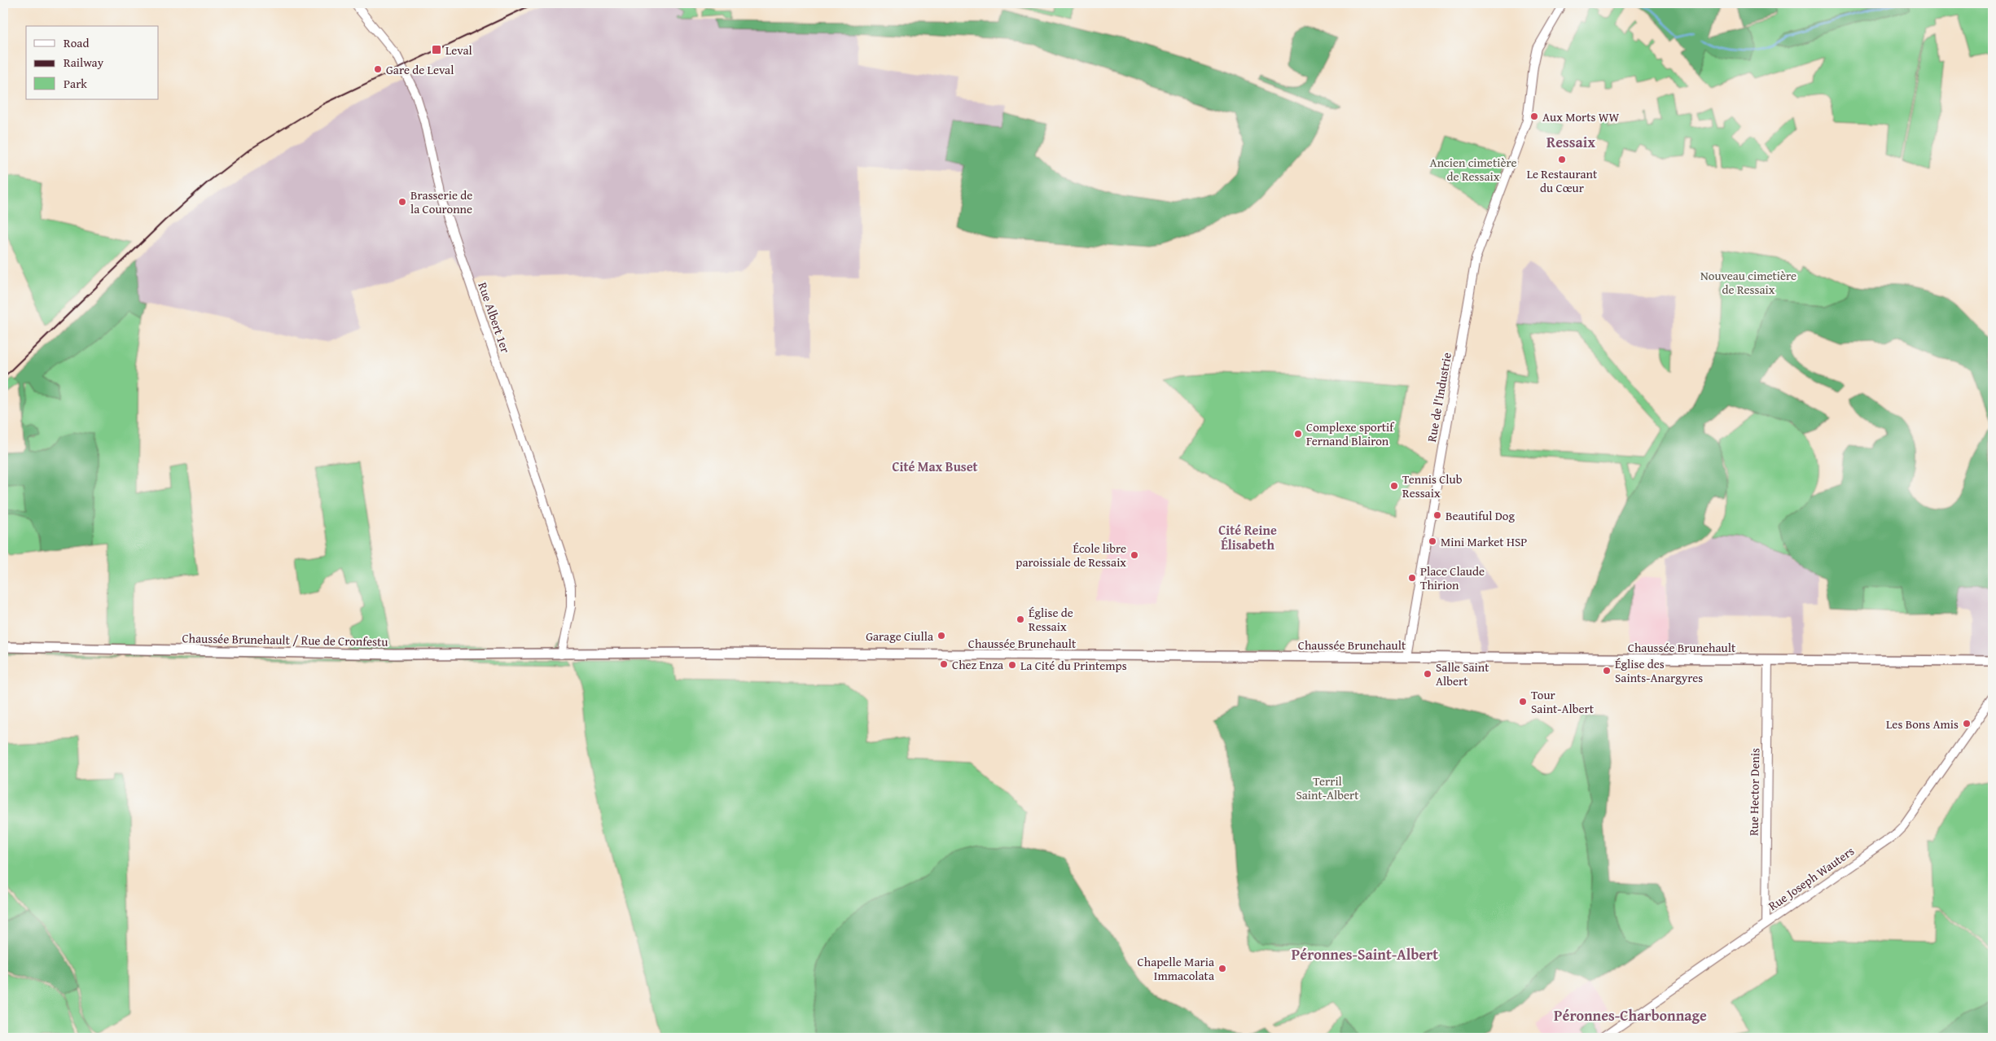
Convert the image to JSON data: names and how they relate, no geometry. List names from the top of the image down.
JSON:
{
  "streets": {
    "main road": ["Chaussée Brunehault / Rue de Cronfestu", "Chaussée Brunehault"],
    "street": [
      "Rue Albert 1er",
      "Rue de l'Industrie",
      "Rue Hector Denis",
      "Rue Joseph Wauters"
    ]
  },
  "crossings": [
    ["Rue Albert 1er", "Chaussée Brunehault / Rue de Cronfestu"],
    ["Rue Albert 1er", "Chaussée Brunehault"],
    ["Rue de l'Industrie", "Chaussée Brunehault"],
    ["Chaussée Brunehault / Rue de Cronfestu", "Chaussée Brunehault"],
    ["Chaussée Brunehault", "Rue Hector Denis"],
    ["Rue Hector Denis", "Rue Joseph Wauters"]
  ],
  "districts": [
    "Ressaix",
    "Cité Max Buset",
    "Cité Reine Élisabeth",
    "Péronnes-Saint-Albert",
    "Péronnes-Charbonnage"
  ],
  "parks": ["Ancien cimetière de Ressaix", "Nouveau cimetière de Ressaix", "Terril Saint-Albert"],
  "places": {
    "transit": ["Leval"],
    "other": [
      "Gare de Leval",
      "Aux Morts WW",
      "Le Restaurant du Cœur",
      "Brasserie de la Couronne",
      "Complexe sportif Fernand Blairon",
      "Tennis Club Ressaix",
      "Beautiful Dog",
      "Mini Market HSP",
      "École libre paroissiale de Ressaix",
      "Place Claude Thirion",
      "Église de Ressaix",
      "Garage Ciulla",
      "Chez Enza",
      "La Cité du Printemps",
      "Église des Saints-Anargyres",
      "Salle Saint Albert",
      "Tour Saint-Albert",
      "Les Bons Amis",
      "Chapelle Maria Immacolata"
    ]
  },
  "legend": ["Road", "Railway", "Park"]
}
